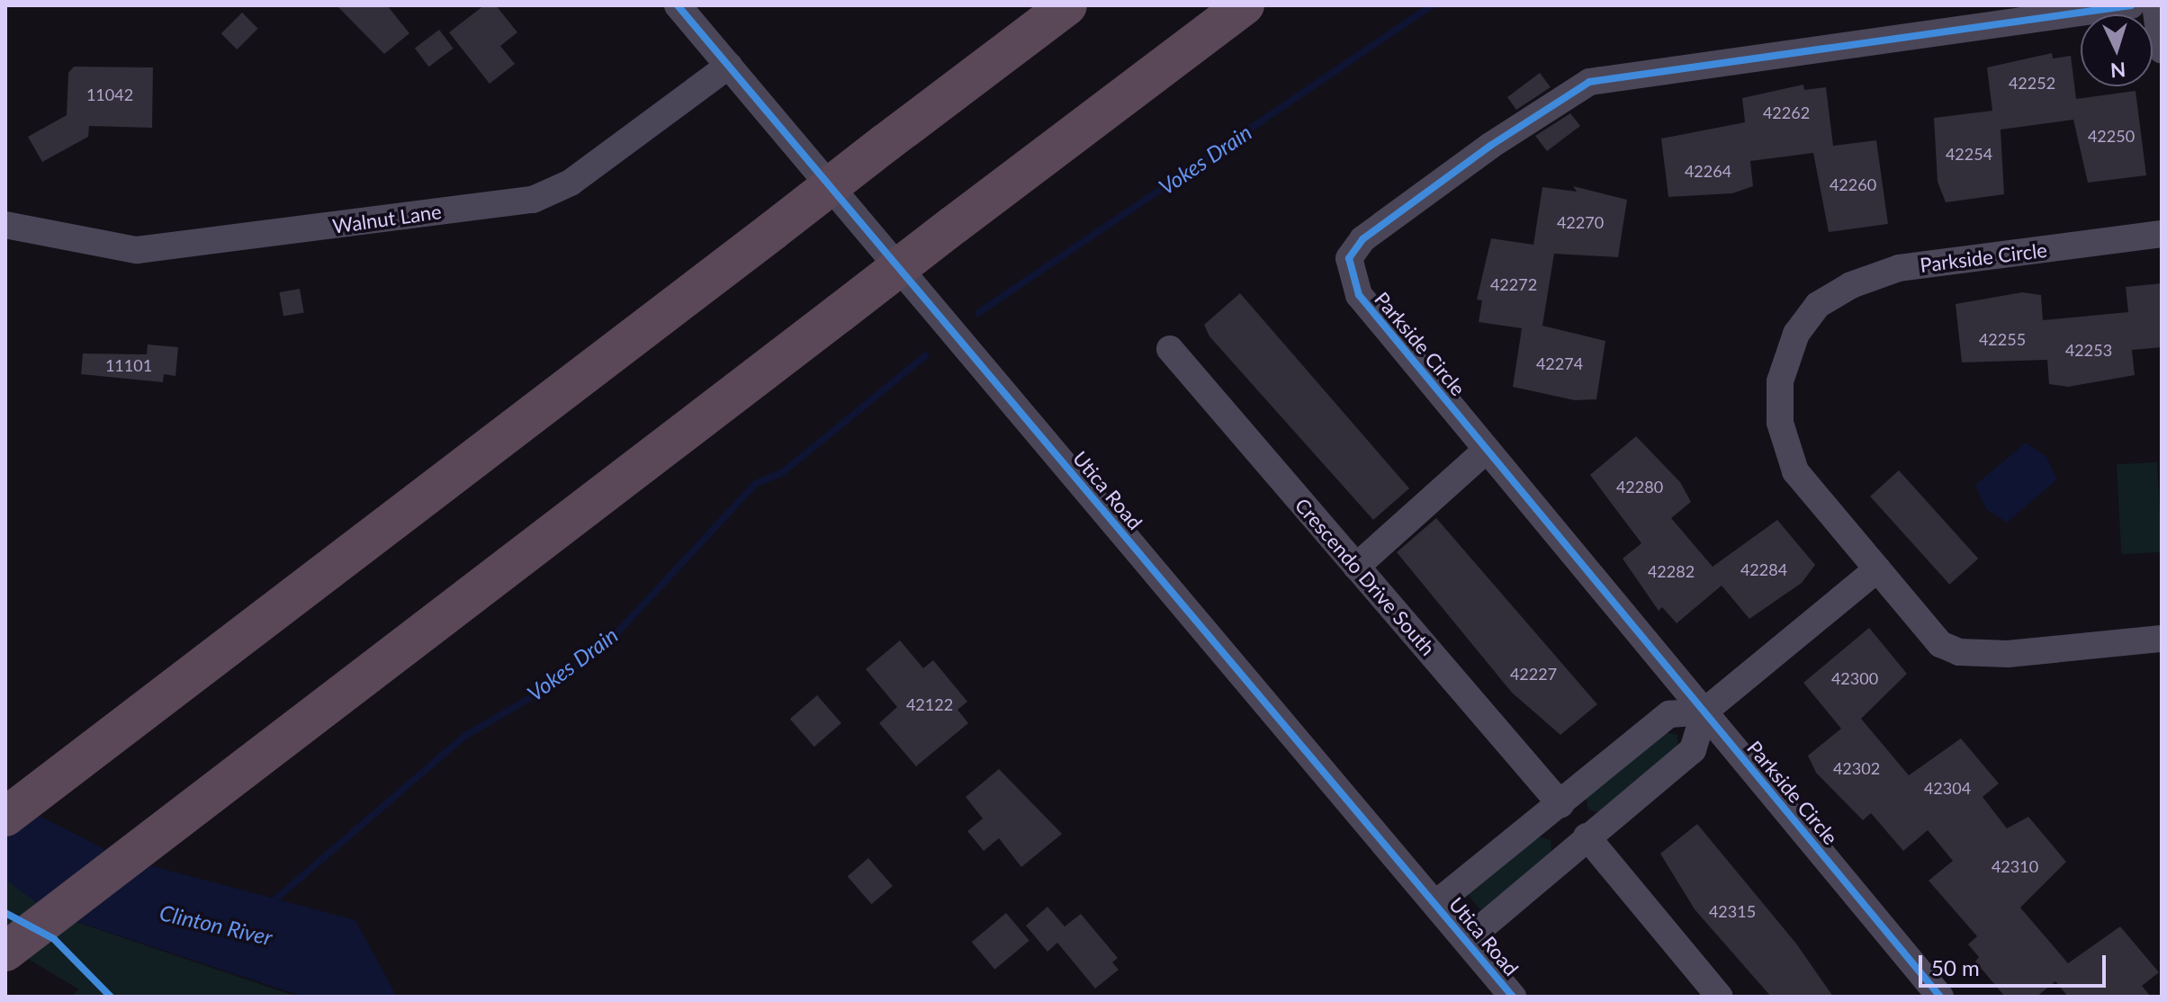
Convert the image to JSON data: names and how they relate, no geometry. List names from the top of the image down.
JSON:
{
  "streets": {
    "street": [
      "Walnut Lane",
      "Parkside Circle",
      "Utica Road",
      "Crescendo Drive South"
    ]
  },
  "crossings": [
    ["Walnut Lane", "Utica Road"]
  ],
  "water": ["Vokes Drain", "Clinton River"],
  "house_numbers": [
    "42252",
    "11042",
    "42262",
    "42250",
    "42254",
    "42264",
    "42260",
    "42270",
    "42272",
    "42255",
    "42253",
    "42274",
    "11101",
    "42280",
    "42284",
    "42282",
    "42227",
    "42300",
    "42122",
    "42302",
    "42304",
    "42310",
    "42315"
  ],
  "scale_bar": "50 m",
  "north": "bottom"
}
